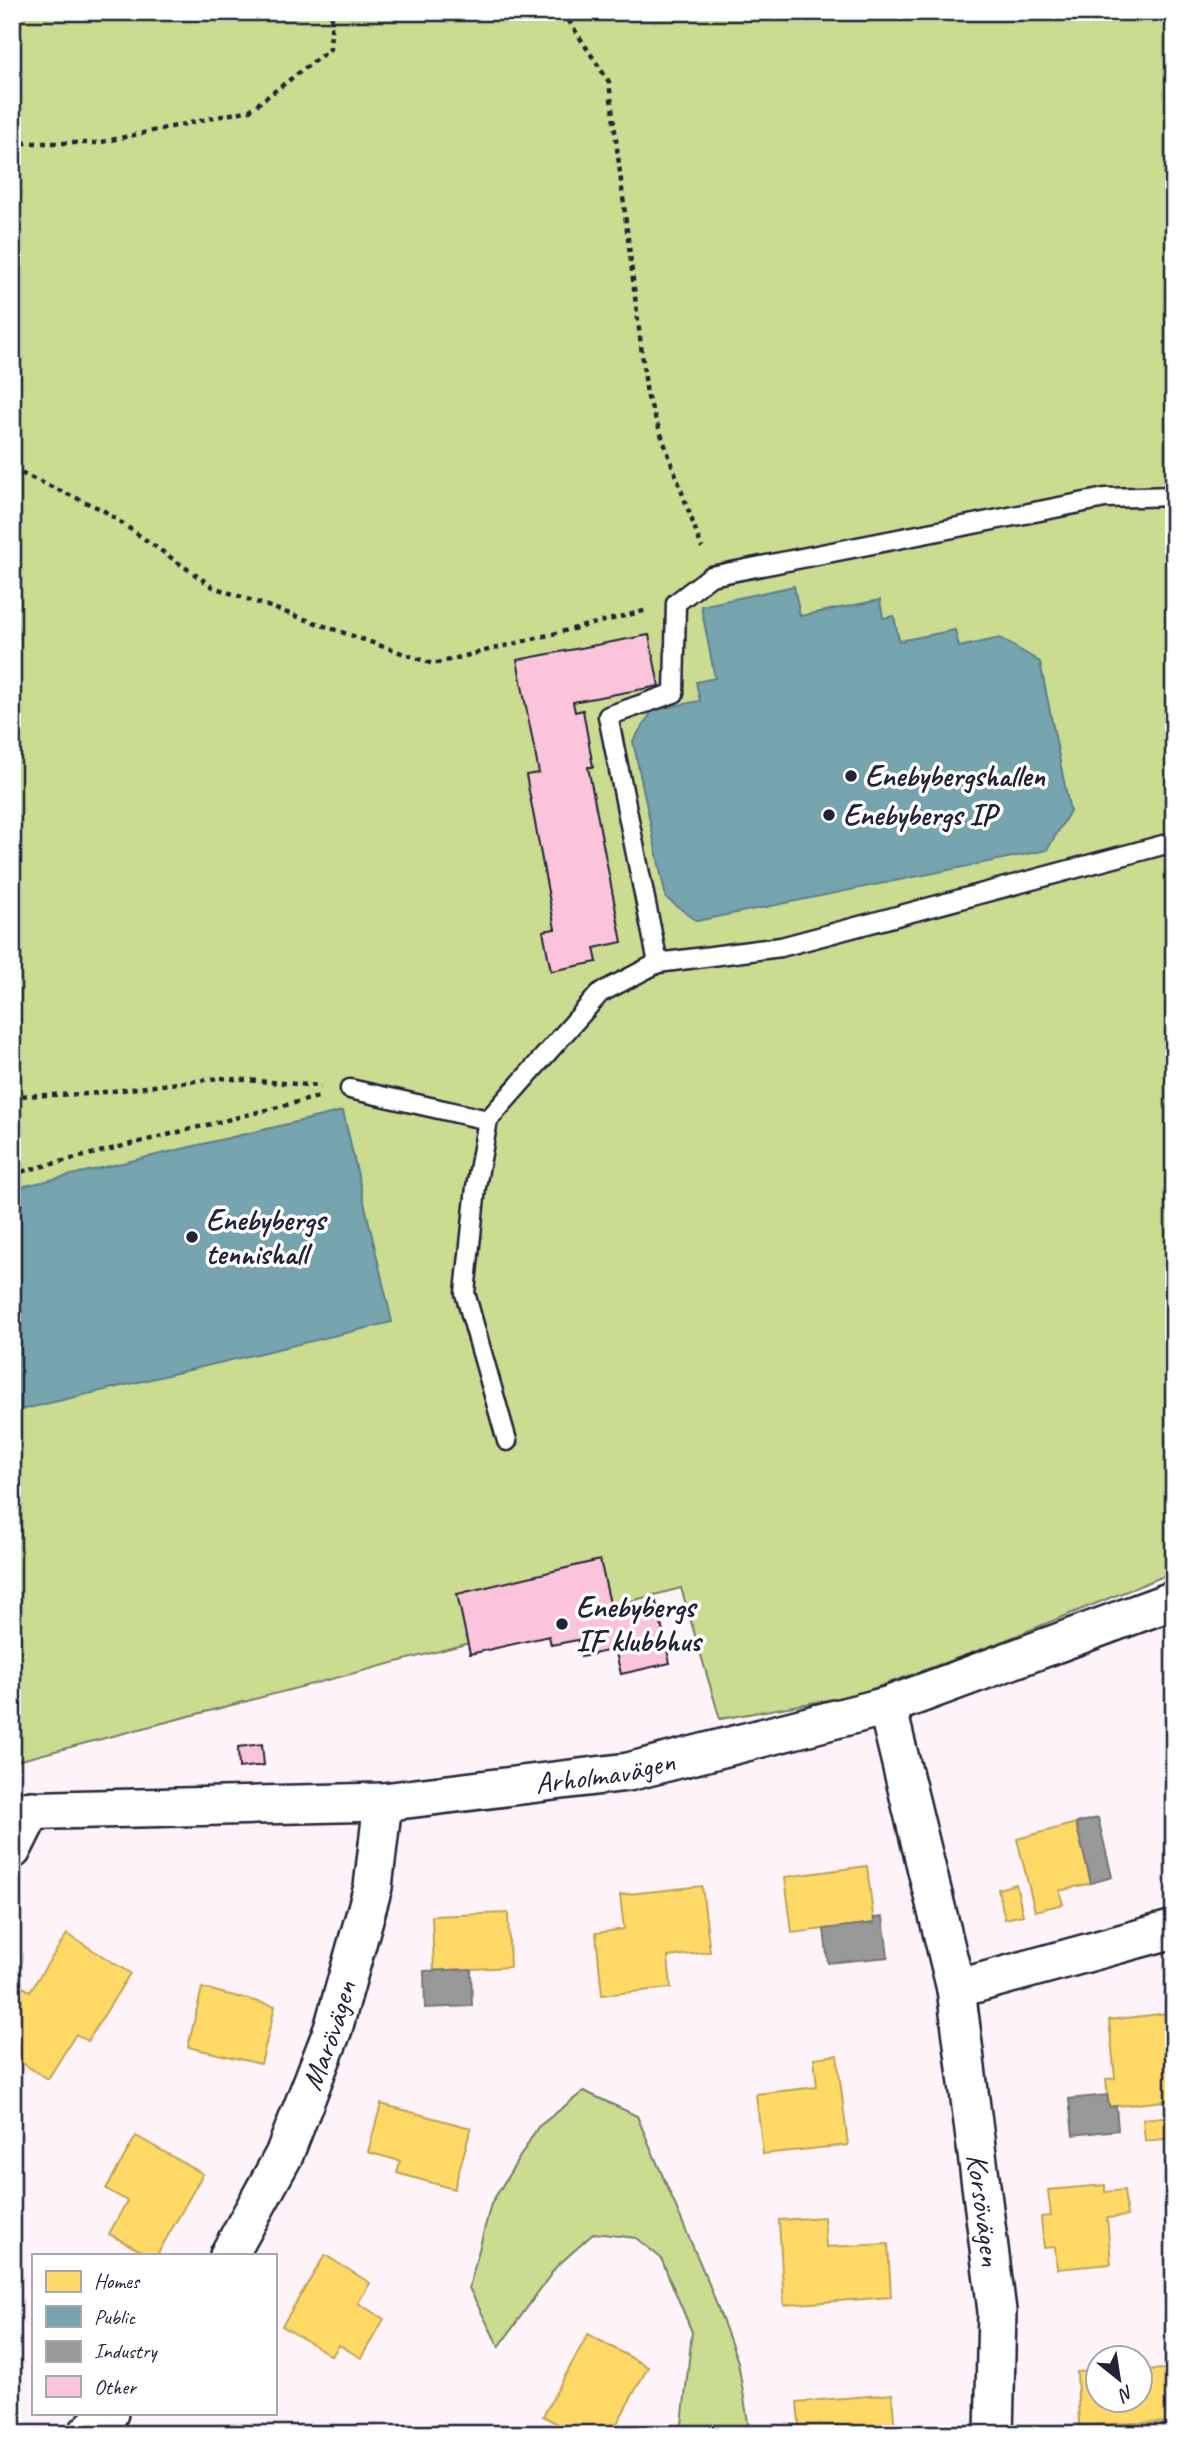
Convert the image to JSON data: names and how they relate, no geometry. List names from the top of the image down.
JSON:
{
  "streets": {
    "street": ["Arholmavägen", "Marövägen", "Korsövägen"]
  },
  "crossings": [
    ["Arholmavägen", "Marövägen"],
    ["Arholmavägen", "Korsövägen"]
  ],
  "places": [
    "Enebybergshallen",
    "Enebybergs IP",
    "Enebybergs tennishall",
    "Enebybergs IF klubbhus"
  ],
  "legend": [
    "Homes",
    "Public",
    "Industry",
    "Other"
  ],
  "north": "bottom right"
}
